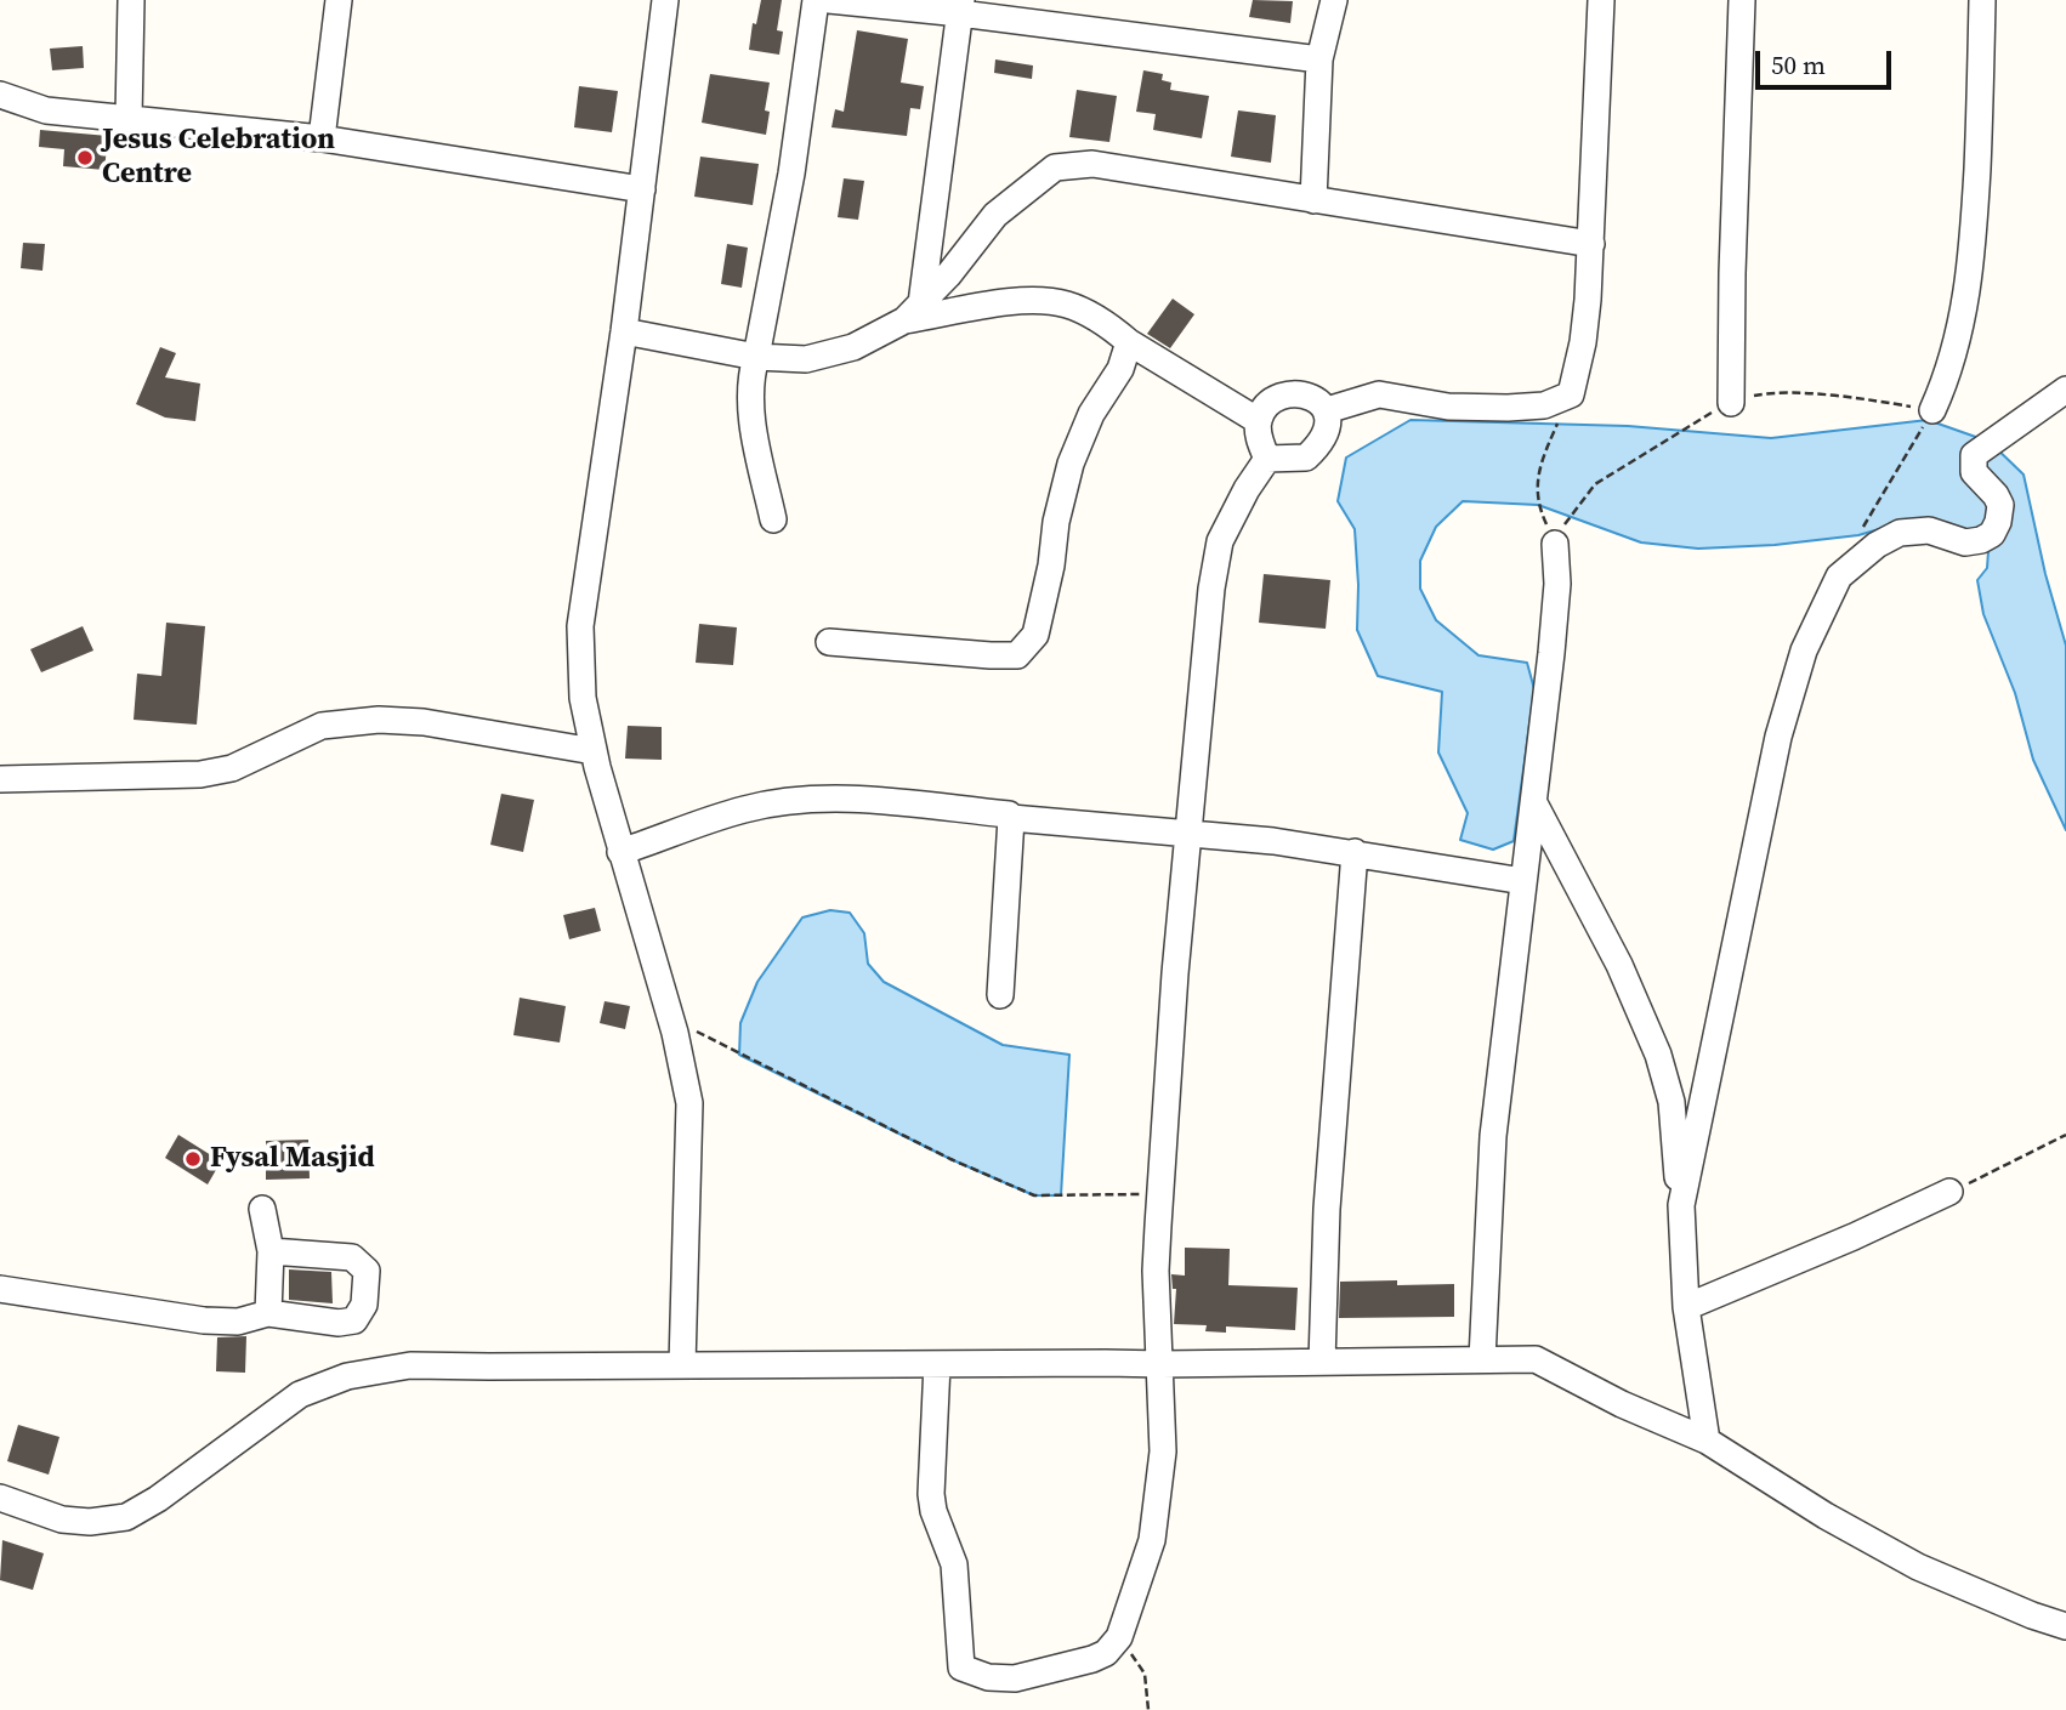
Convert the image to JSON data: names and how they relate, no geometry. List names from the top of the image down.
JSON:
{
  "places": ["Jesus Celebration Centre", "Fysal Masjid"],
  "scale_bar": "50 m"
}
